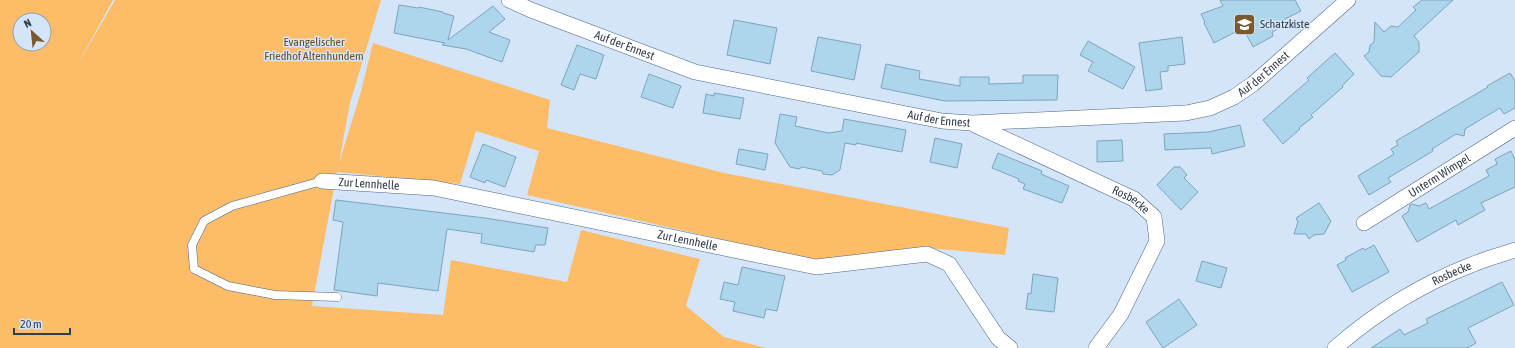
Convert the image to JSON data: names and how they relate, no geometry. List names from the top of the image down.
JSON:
{
  "streets": {
    "street": [
      "Auf der Ennest",
      "Unterm Wimpel",
      "Zur Lennhelle",
      "Rosbecke"
    ]
  },
  "crossings": [
    ["Auf der Ennest", "Rosbecke"]
  ],
  "parks": ["Evangelischer Friedhof Altenhundem"],
  "places": {
    "school or university": ["Schatzkiste"]
  },
  "scale_bar": "20 m",
  "north": "top left"
}
